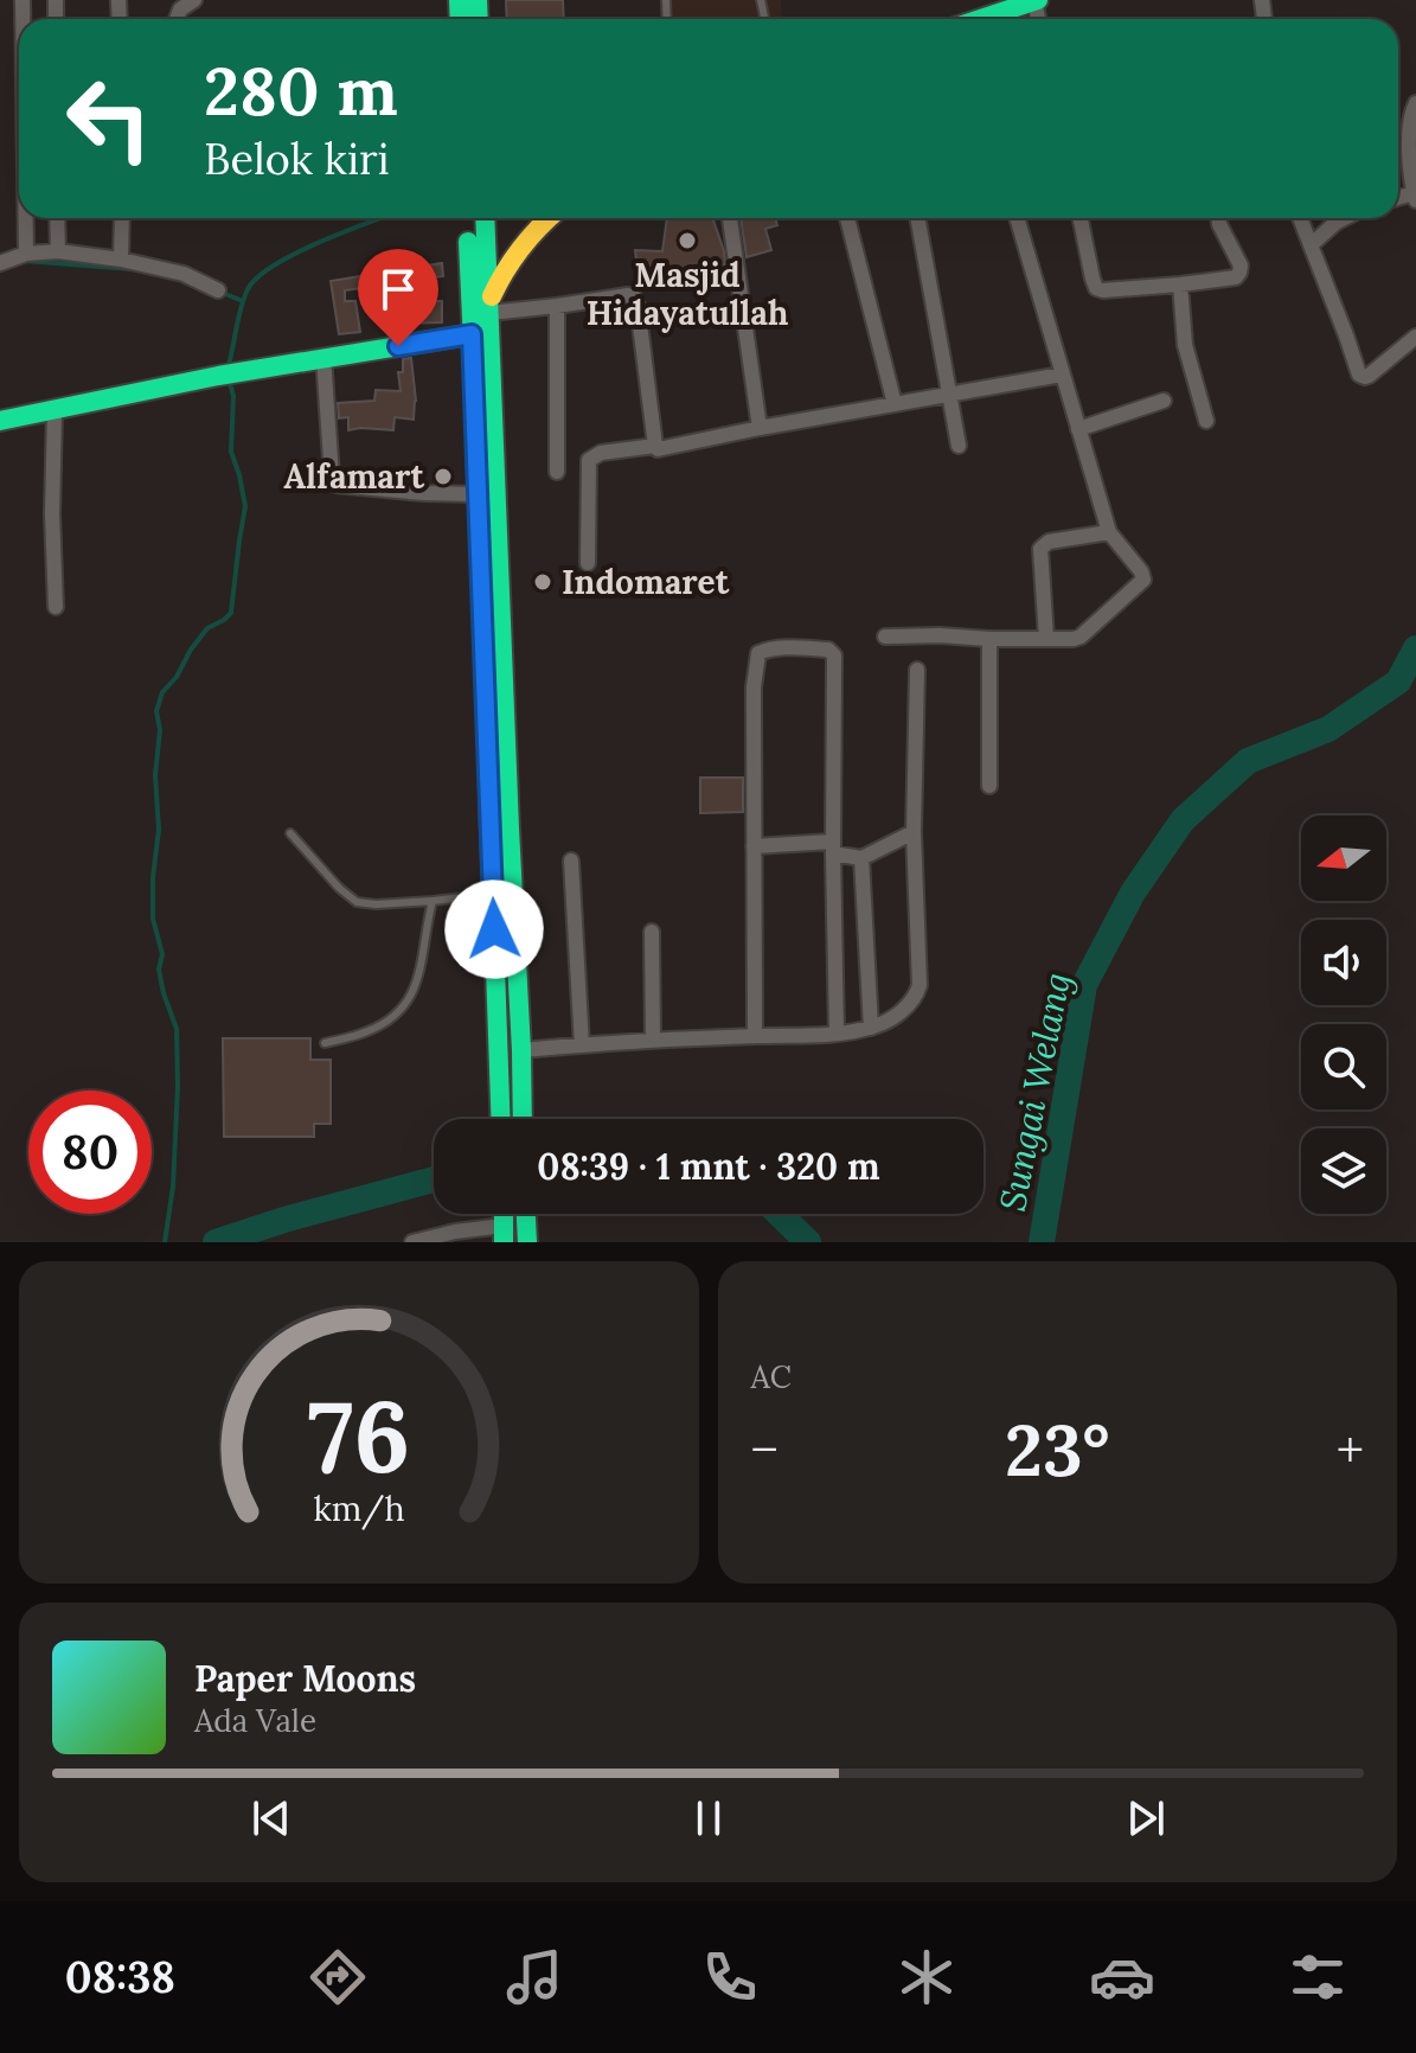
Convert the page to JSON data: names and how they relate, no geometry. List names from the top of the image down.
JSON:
{
  "water": ["Sungai Welang"],
  "places": ["Masjid Hidayatullah", "Alfamart", "Indomaret"],
  "north": "left",
  "page": {
    "turn": ["280 m", "Belok kiri"],
    "limit": "80",
    "trip": "08:39 · 1 mnt · 320 m",
    "tile": "AC",
    "heat": ["−", "23°", "+"],
    "song": ["Paper Moons", "Ada Vale"],
    "tabs": "08:38",
    "gauge": ["76", "km/h"]
  }
}
